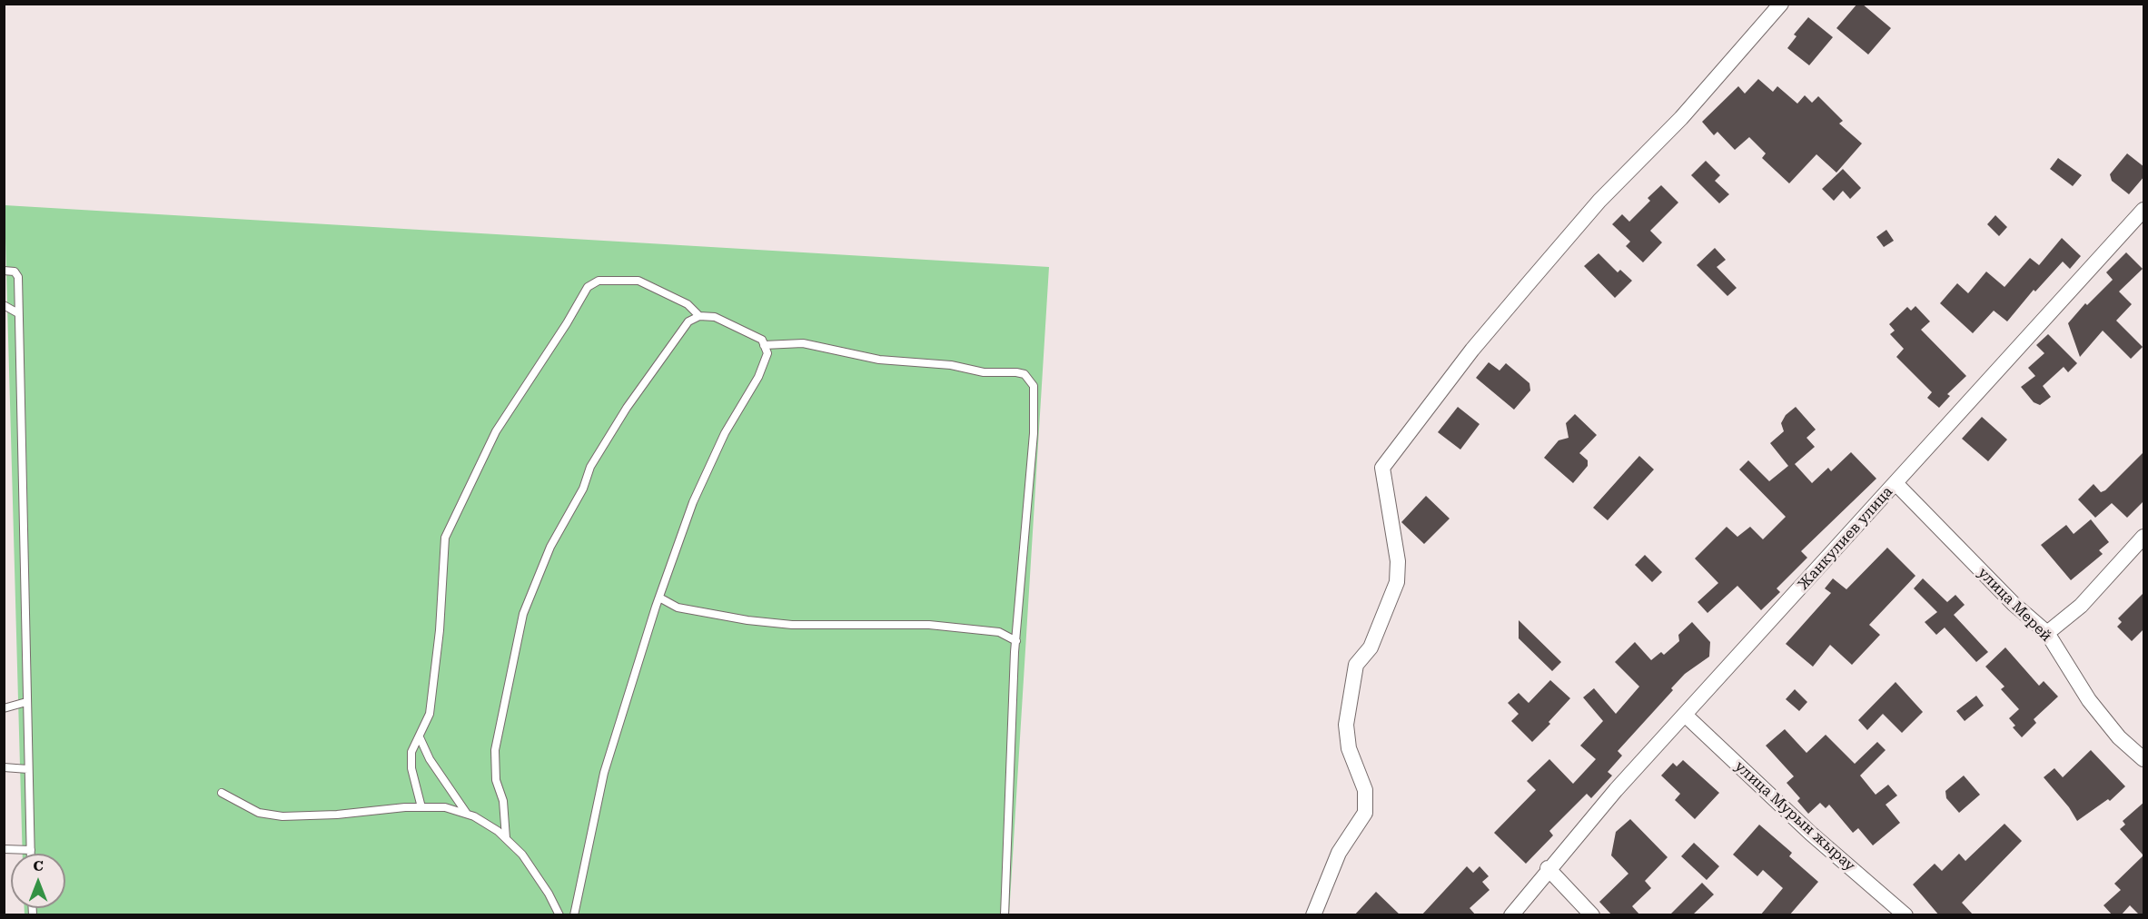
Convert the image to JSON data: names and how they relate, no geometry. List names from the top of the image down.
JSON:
{
  "streets": {
    "street": ["Жанкулиев улица", "улица Мерей", "улица Мурын жырау"]
  },
  "crossings": [
    ["Жанкулиев улица", "улица Мерей"],
    ["Жанкулиев улица", "улица Мурын жырау"]
  ],
  "north": "top"
}
